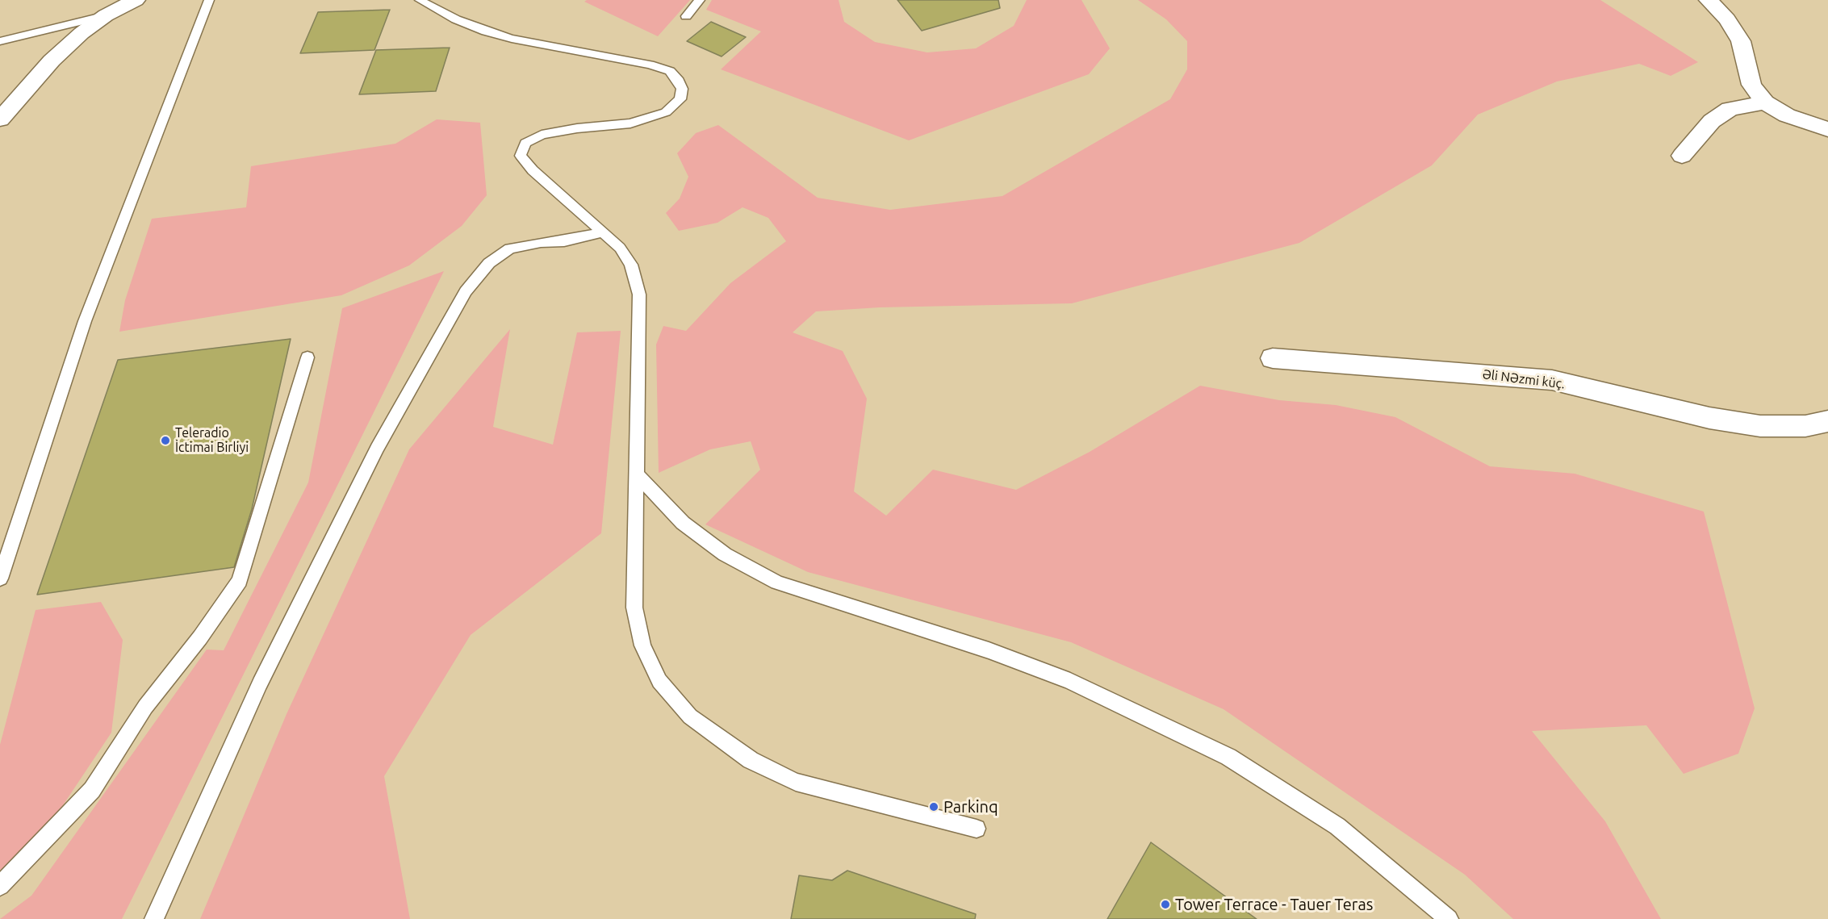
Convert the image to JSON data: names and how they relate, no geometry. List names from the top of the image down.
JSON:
{
  "streets": {
    "street": ["Əli Nəzmi küç."]
  },
  "places": ["Teleradio İctimai Birliyi", "Parkinq", "Tower Terrace - Tauer Teras"]
}
